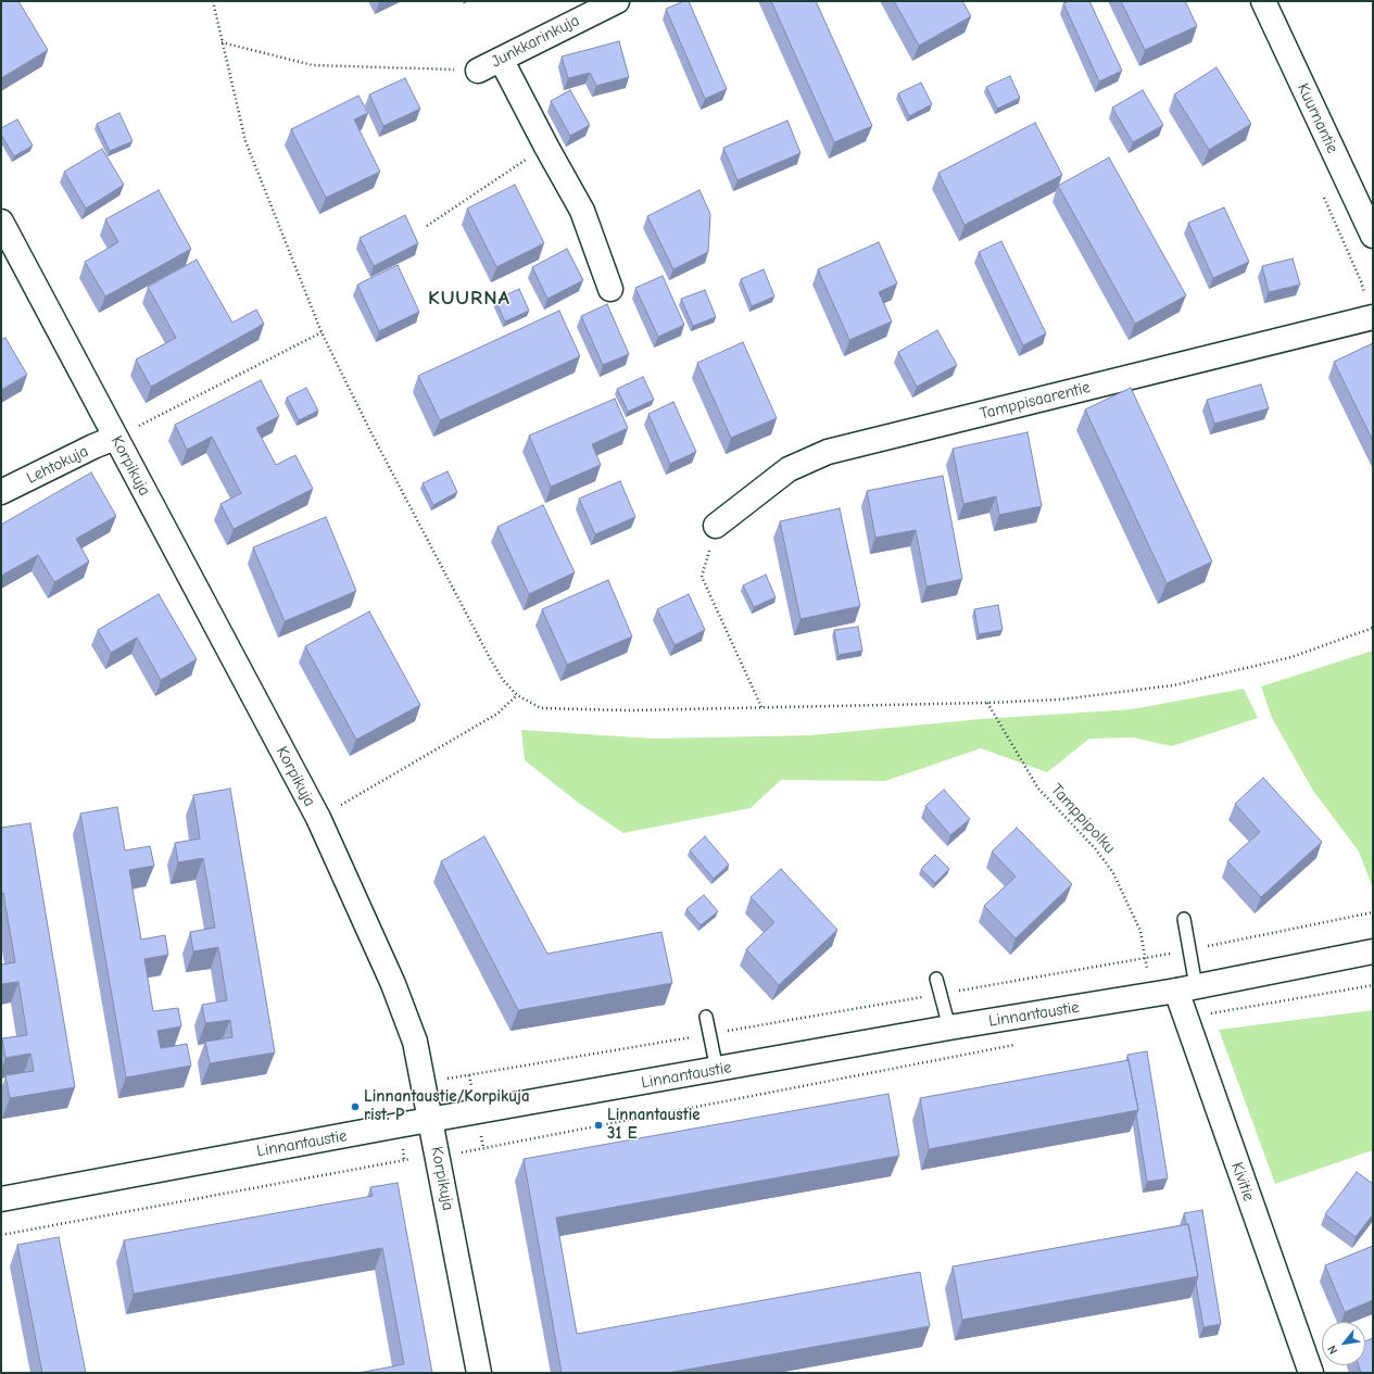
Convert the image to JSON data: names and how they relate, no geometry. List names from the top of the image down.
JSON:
{
  "streets": {
    "street": [
      "Junkkarinkuja",
      "Kuurnantie",
      "Tamppisaarentie",
      "Lehtokuja",
      "Korpikuja",
      "Linnantaustie",
      "Kivitie"
    ],
    "path": ["Tamppipolku"]
  },
  "crossings": [
    ["Lehtokuja", "Korpikuja"],
    ["Korpikuja", "Linnantaustie"],
    ["Linnantaustie", "Kivitie"]
  ],
  "districts": ["KUURNA"],
  "places": ["Linnantaustie/Korpikuja rist. P", "Linnantaustie 31 E"],
  "north": "bottom left"
}
